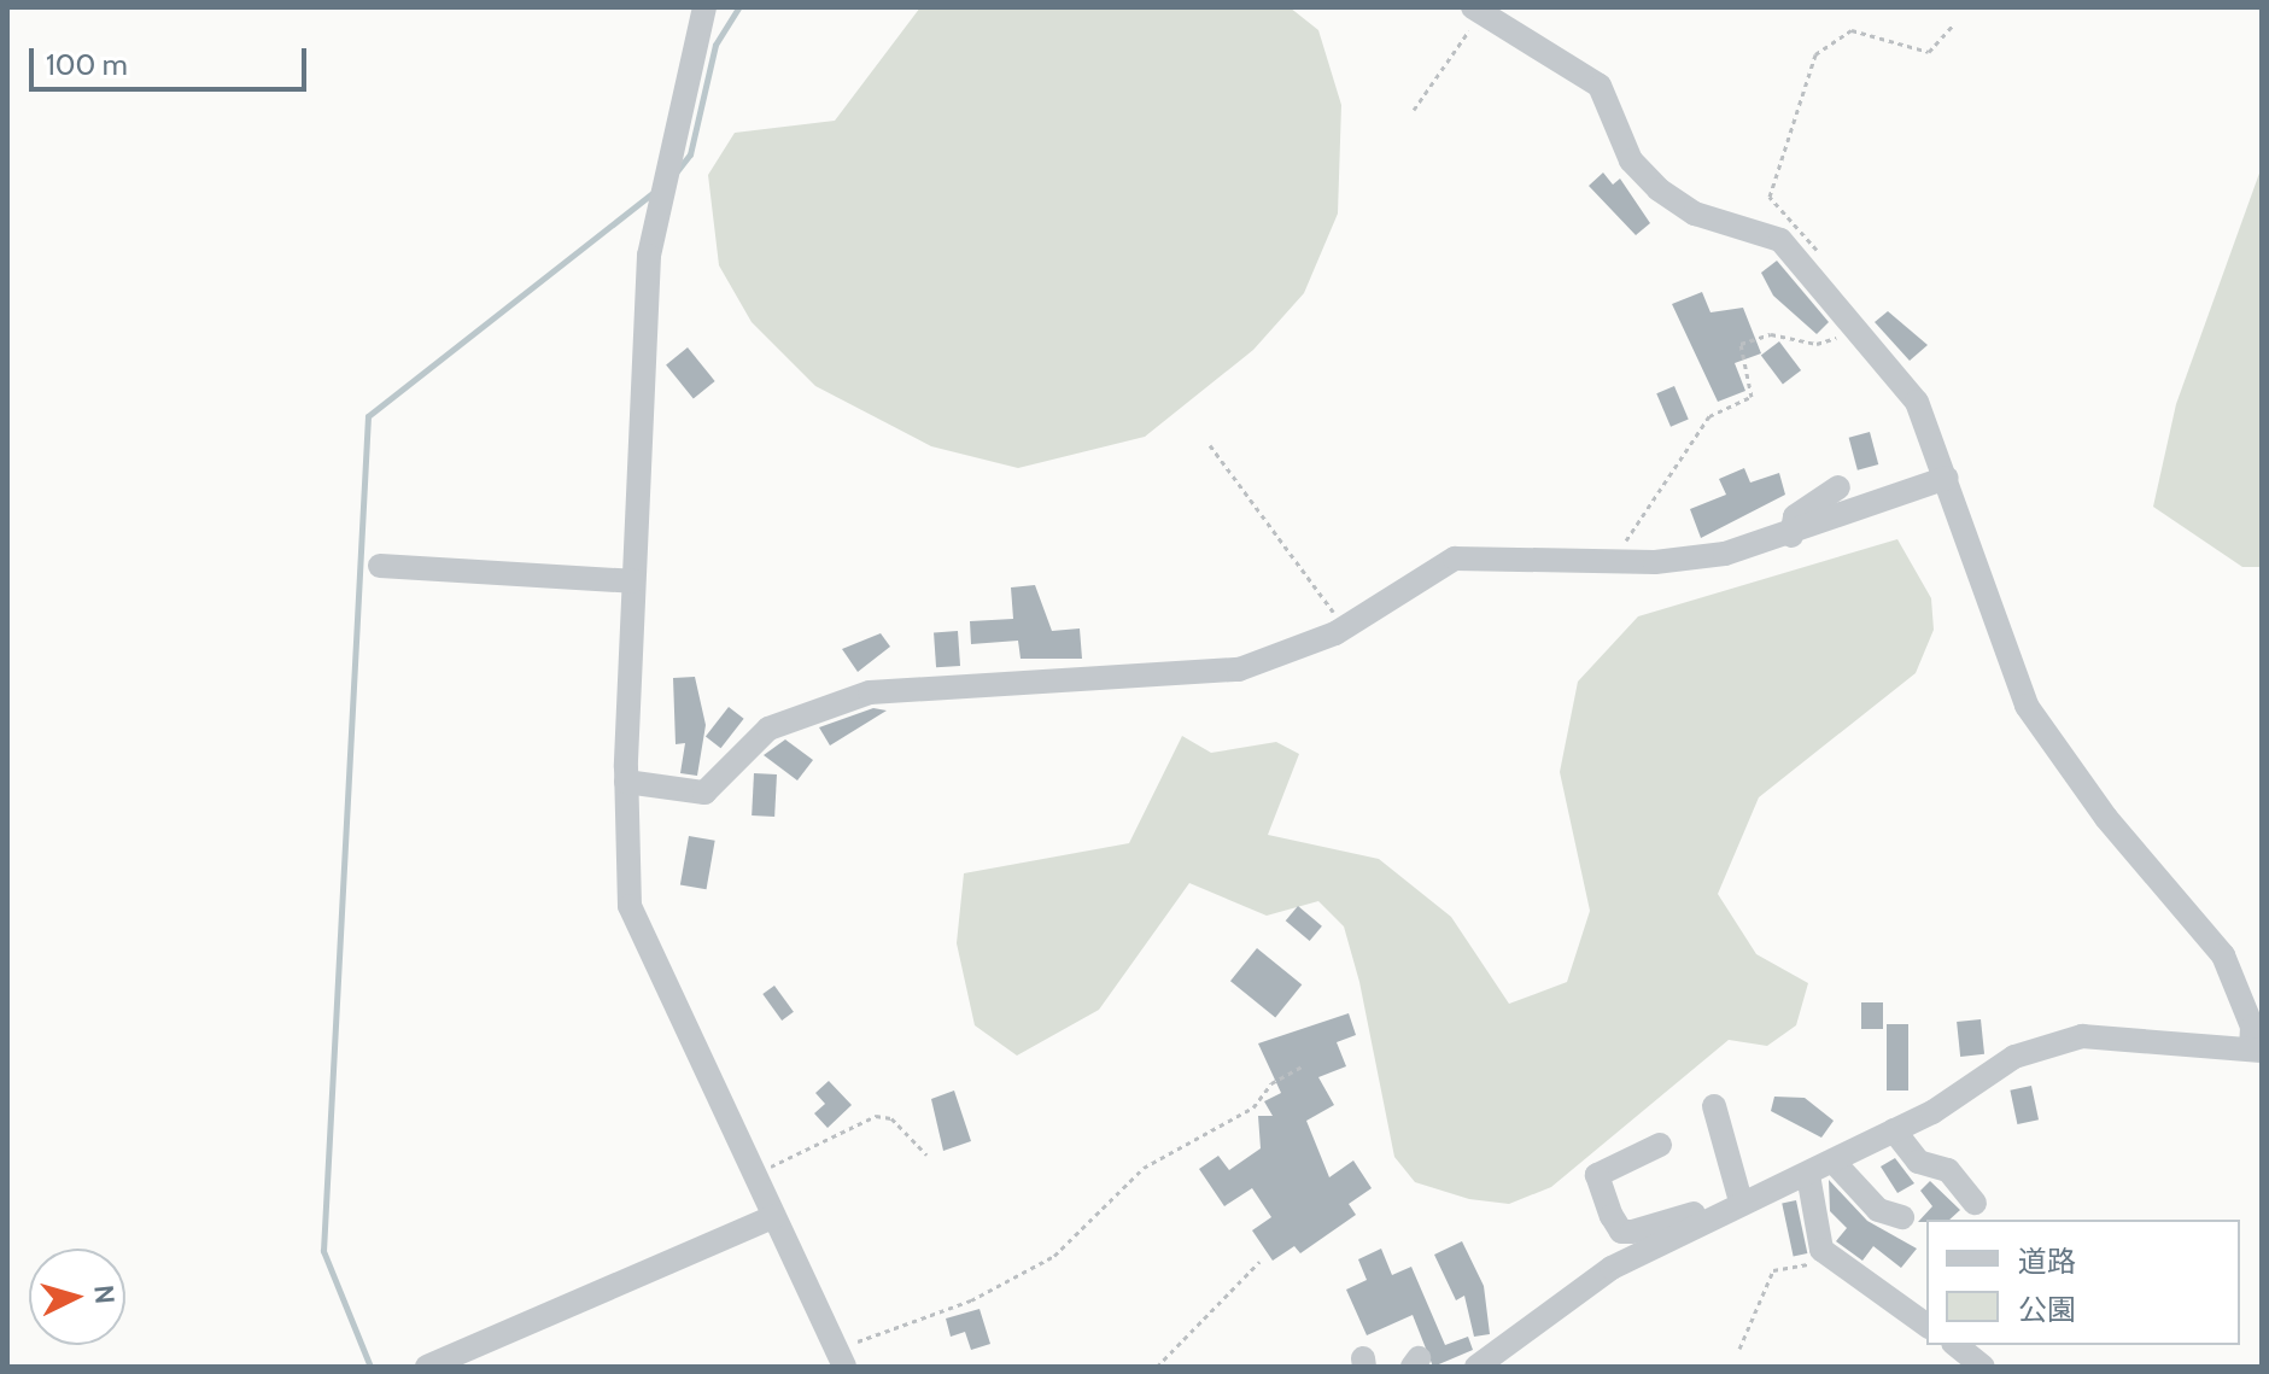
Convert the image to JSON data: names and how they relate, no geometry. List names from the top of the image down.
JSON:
{
  "legend": ["道路", "公園"],
  "scale_bar": "100 m",
  "north": "right"
}
